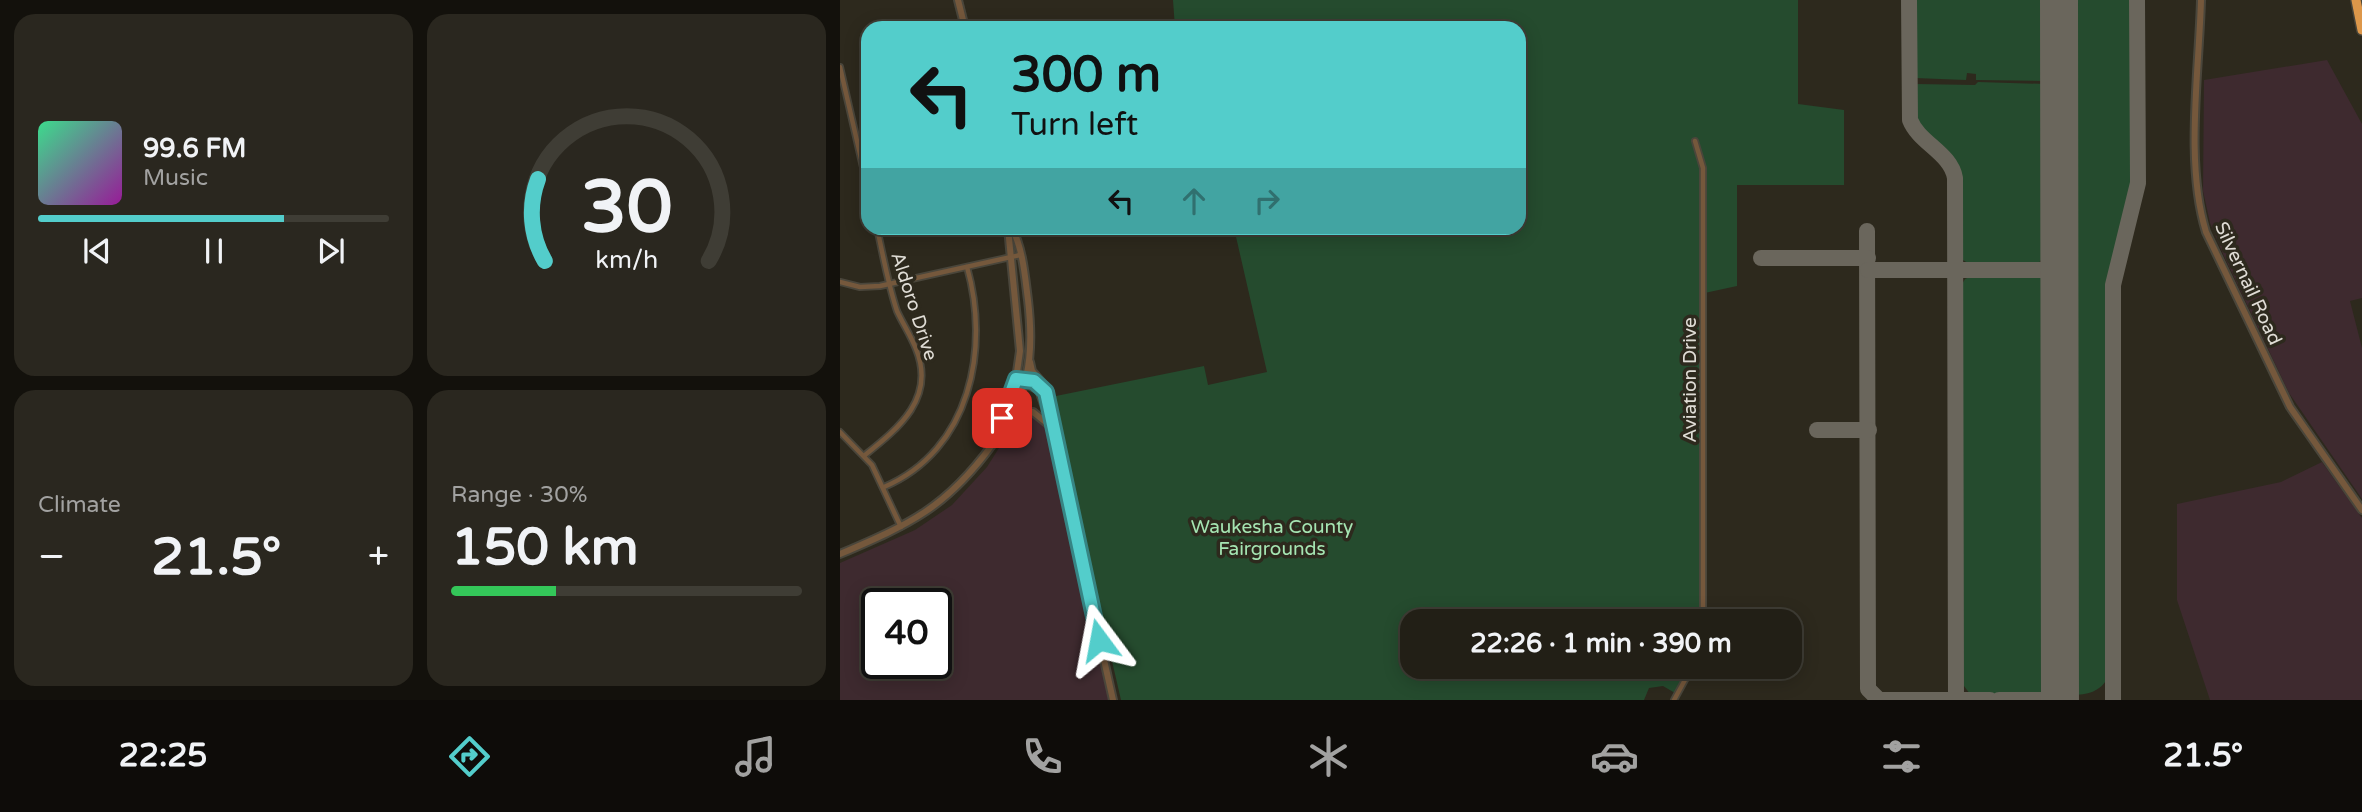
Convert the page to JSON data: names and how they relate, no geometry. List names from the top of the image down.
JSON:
{
  "streets": {
    "street": ["Silvernail Road", "Aldoro Drive", "Aviation Drive"]
  },
  "parks": ["Waukesha County Fairgrounds"],
  "page": {
    "turn": ["300 m", "Turn left"],
    "song": ["99.6 FM", "Music"],
    "tile": [
      "Climate",
      ["Range · 30%", "150 km"]
    ],
    "heat": ["−", "21.5°", "+"],
    "limit": "40",
    "trip": "22:26 · 1 min · 390 m",
    "tabs": ["22:25", "21.5°"],
    "gauge": ["30", "km/h"]
  }
}
